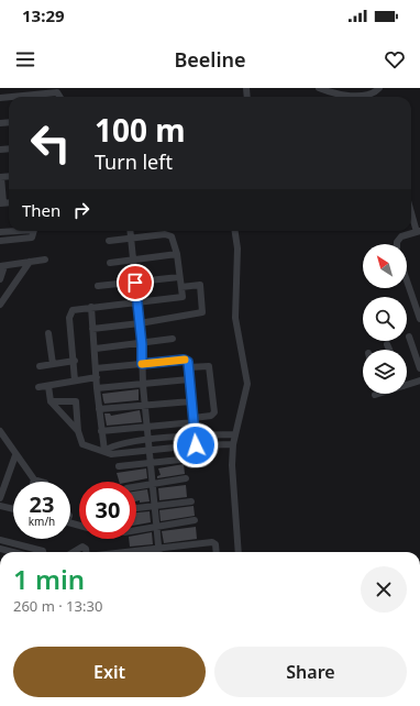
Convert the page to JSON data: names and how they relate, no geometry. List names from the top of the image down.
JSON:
{
  "north": "top left",
  "page": {
    "status": "13:29",
    "header": "Beeline",
    "turn": ["100 m", "Turn left"],
    "then": "Then",
    "speed": "23 km/h",
    "limit": "30",
    "heading": ["1 min", "260 m · 13:30"],
    "buttons": ["Exit", "Share"]
  }
}
